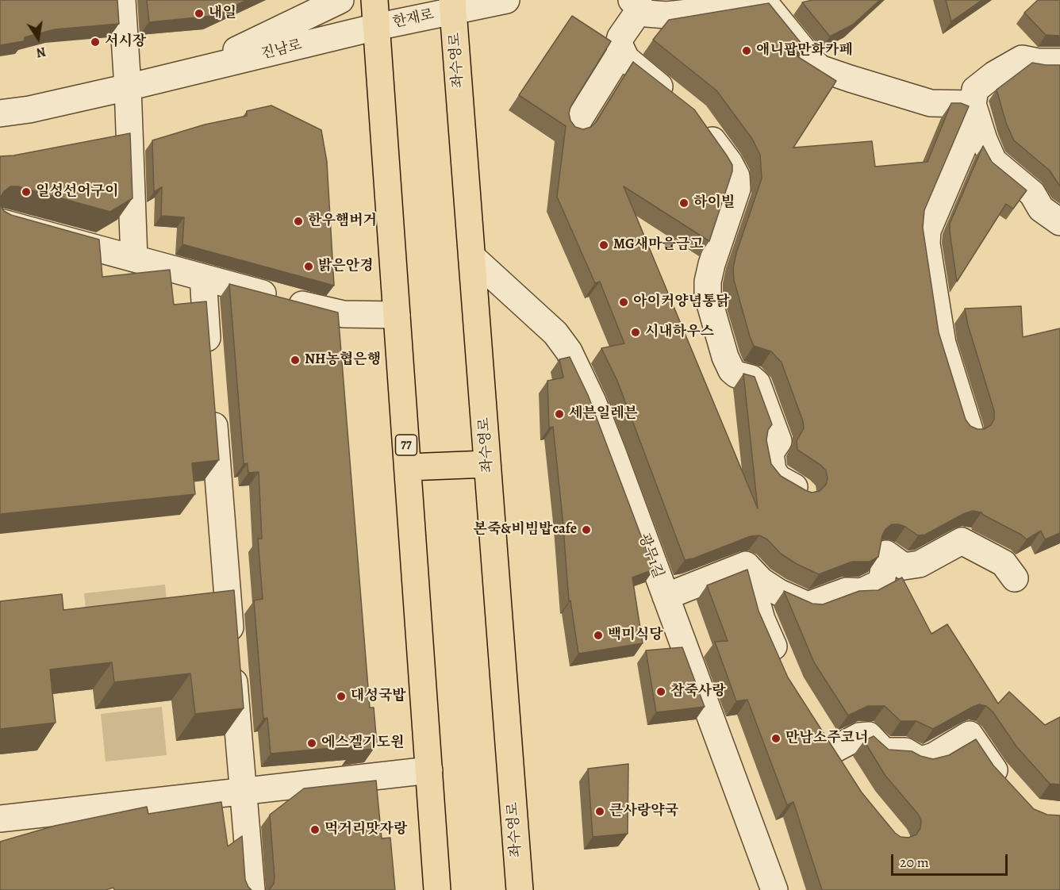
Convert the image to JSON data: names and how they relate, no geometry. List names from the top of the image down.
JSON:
{
  "streets": {
    "main road": ["좌수영로", "77"],
    "street": ["한재로", "진남로", "광무1길"]
  },
  "crossings": [
    ["한재로", "진남로"],
    ["한재로", "좌수영로"],
    ["한재로", "77"],
    ["진남로", "77"],
    ["좌수영로", "광무1길"]
  ],
  "places": [
    "내일",
    "서시장",
    "애니팝만화카페",
    "일성선어구이",
    "하이빌",
    "한우햄버거",
    "MG새마을금고",
    "밝은안경",
    "아이커양념통닭",
    "시내하우스",
    "NH농협은행",
    "세븐일레븐",
    "본죽&비빔밥cafe",
    "백미식당",
    "참죽사랑",
    "대성국밥",
    "만남소주코너",
    "에스겔기도원",
    "큰사랑약국",
    "먹거리맛자랑"
  ],
  "scale_bar": "20 m",
  "north": "bottom"
}
